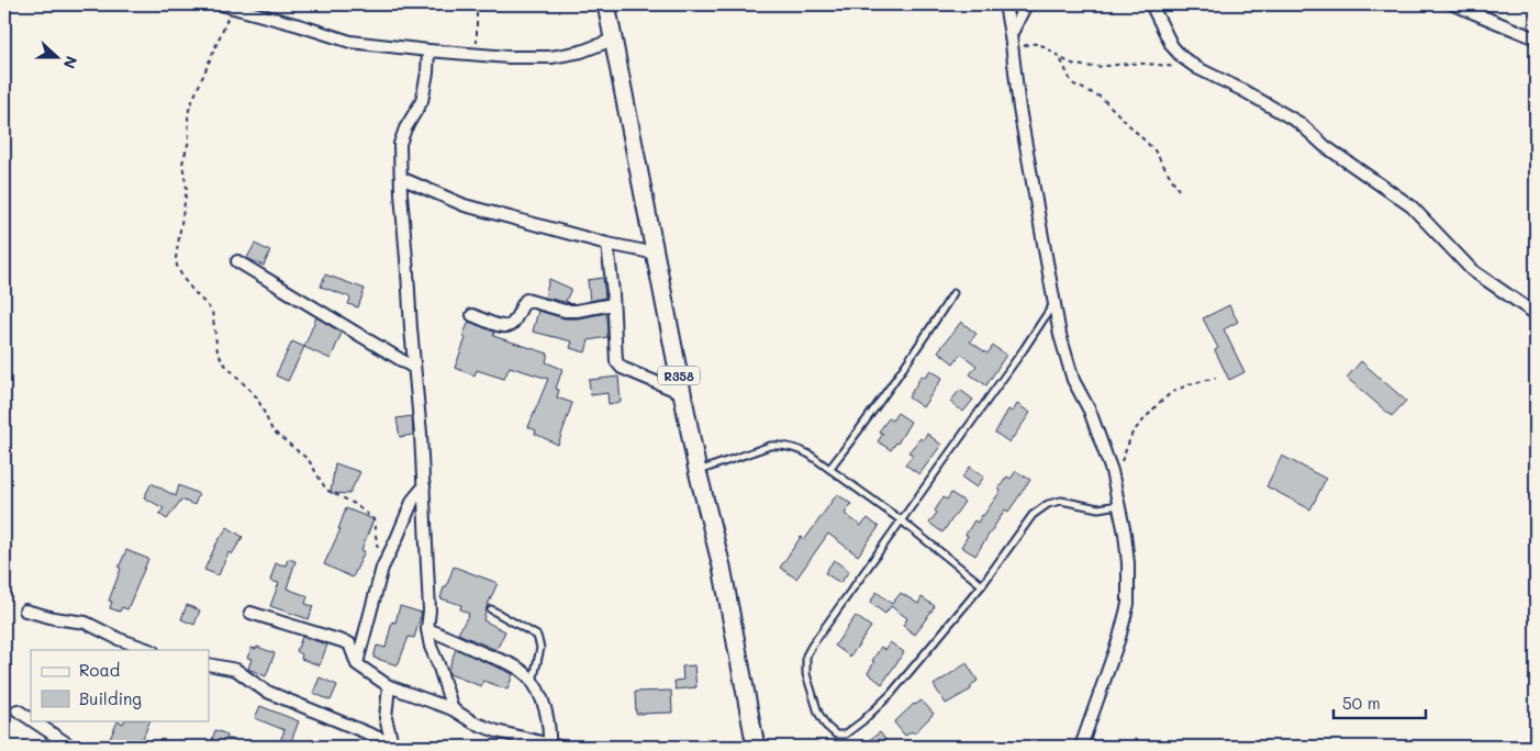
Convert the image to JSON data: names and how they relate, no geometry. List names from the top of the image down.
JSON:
{
  "streets": {
    "main road": ["R358"]
  },
  "legend": ["Road", "Building"],
  "scale_bar": "50 m",
  "north": "right"
}
